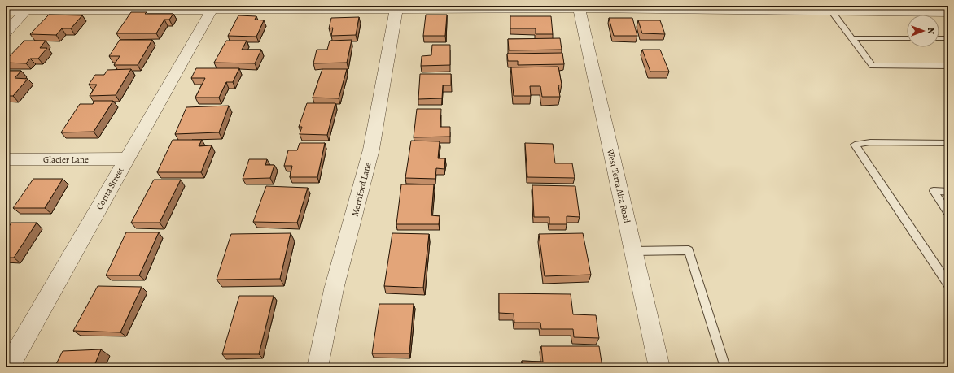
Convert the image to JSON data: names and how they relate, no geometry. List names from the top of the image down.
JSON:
{
  "streets": {
    "street": [
      "Glacier Lane",
      "West Terra Alta Road",
      "Corita Street",
      "Merriford Lane"
    ]
  },
  "crossings": [
    ["Glacier Lane", "Corita Street"]
  ],
  "north": "right"
}
